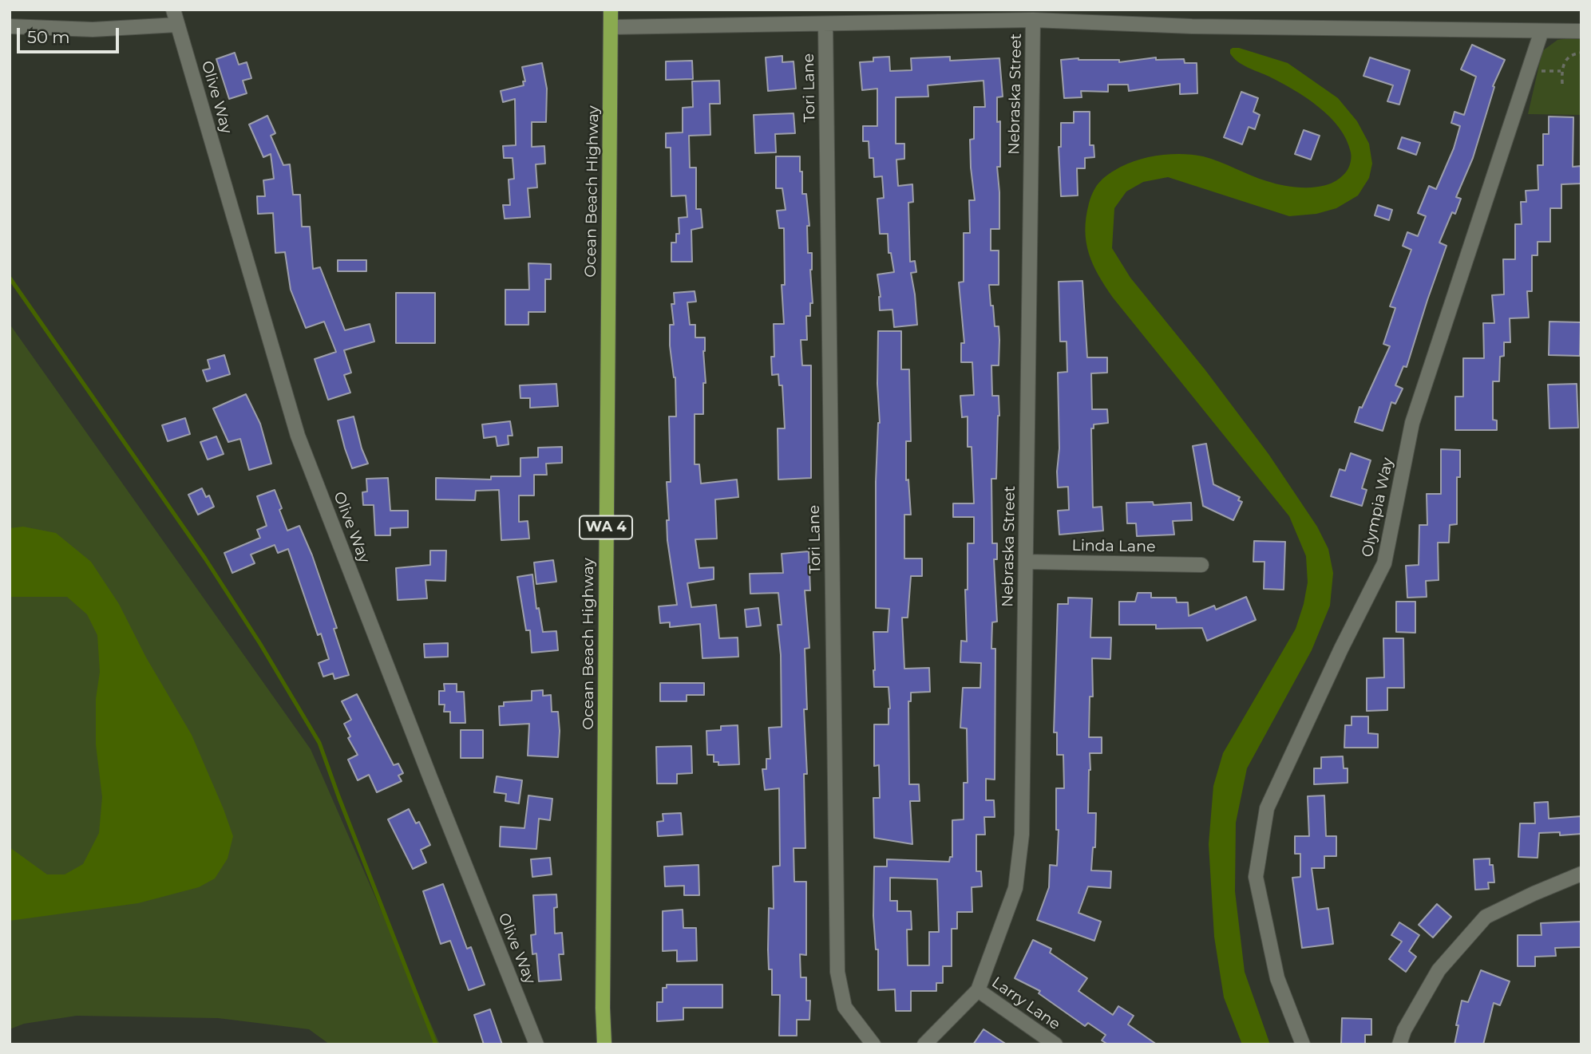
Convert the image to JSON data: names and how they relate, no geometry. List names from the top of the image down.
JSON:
{
  "streets": {
    "main road": ["Ocean Beach Highway", "WA 4"],
    "street": [
      "Tori Lane",
      "Nebraska Street",
      "Olive Way",
      "Olympia Way",
      "Linda Lane",
      "Larry Lane"
    ]
  },
  "crossings": [
    ["Nebraska Street", "Linda Lane"],
    ["Nebraska Street", "Larry Lane"]
  ],
  "scale_bar": "50 m"
}
